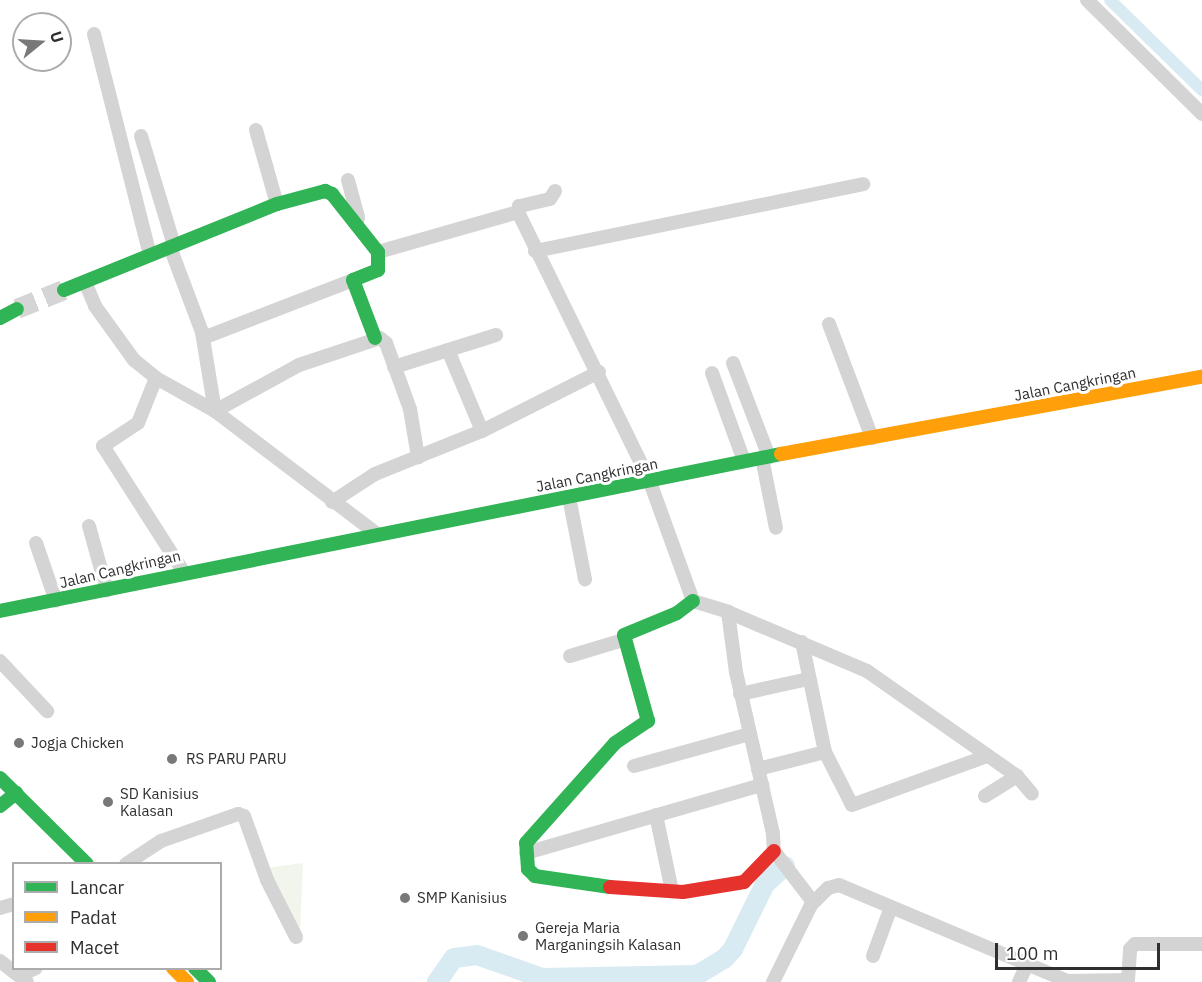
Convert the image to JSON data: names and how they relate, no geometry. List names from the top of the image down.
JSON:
{
  "streets": {
    "main road": ["Jalan Cangkringan"]
  },
  "places": [
    "Jogja Chicken",
    "RS PARU PARU",
    "SD Kanisius Kalasan",
    "SMP Kanisius",
    "Gereja Maria Marganingsih Kalasan"
  ],
  "legend": ["Lancar", "Padat", "Macet"],
  "scale_bar": "100 m",
  "north": "right"
}
